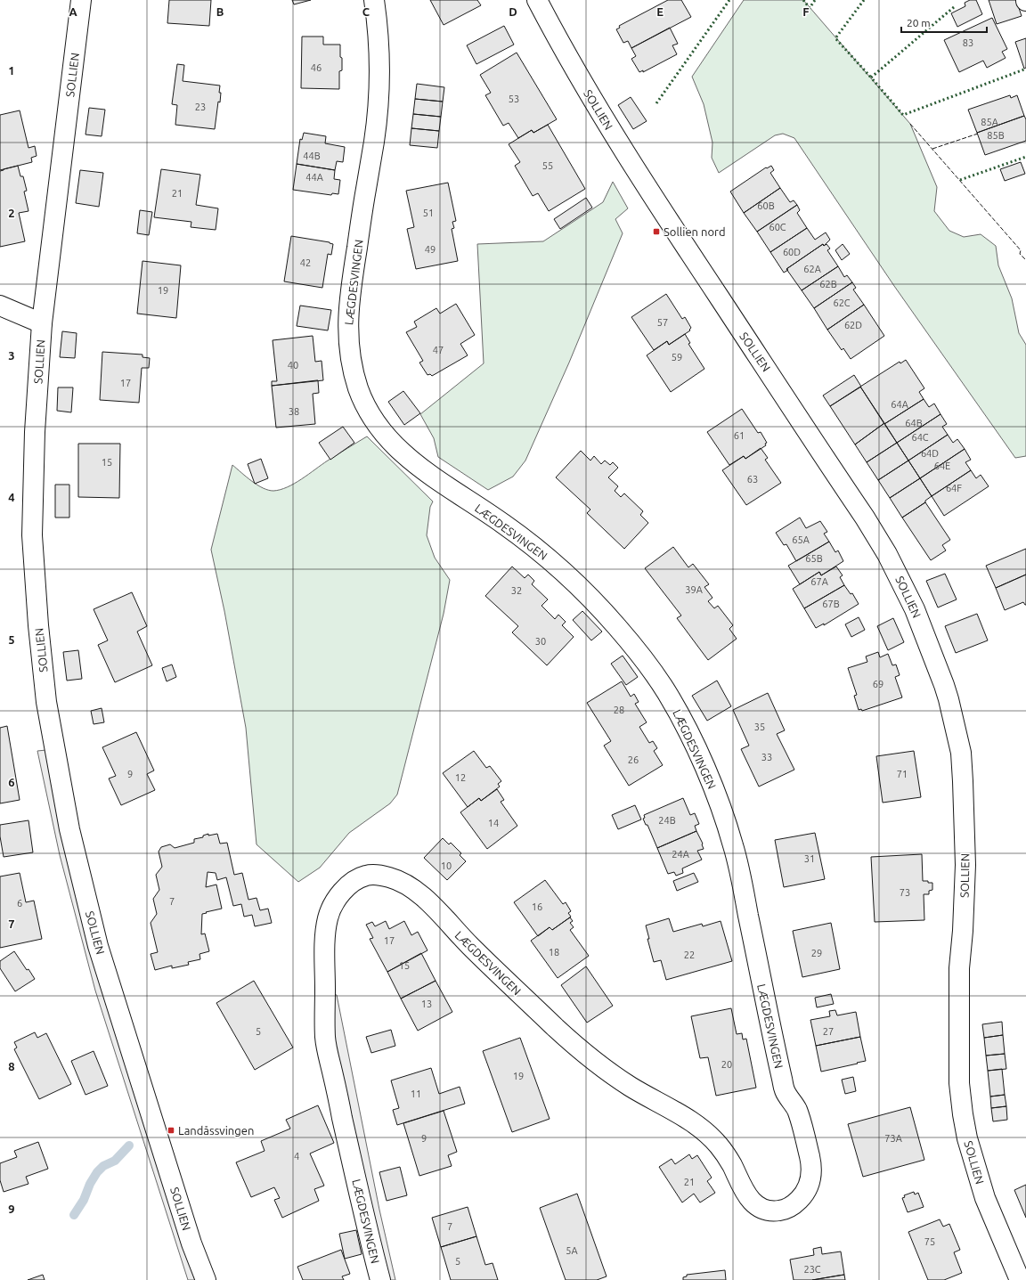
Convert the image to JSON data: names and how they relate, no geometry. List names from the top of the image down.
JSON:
{
  "streets": {
    "street": ["SOLLIEN", "LÆGDESVINGEN"]
  },
  "places": {
    "transit": ["Sollien nord", "Landåssvingen"]
  },
  "house_numbers": [
    "83",
    "46",
    "53",
    "23",
    "85A",
    "85B",
    "44B",
    "55",
    "44A",
    "21",
    "60B",
    "51",
    "60C",
    "49",
    "60D",
    "42",
    "62A",
    "62B",
    "19",
    "62C",
    "57",
    "62D",
    "47",
    "59",
    "40",
    "17",
    "64A",
    "38",
    "64B",
    "61",
    "64C",
    "64D",
    "15",
    "64E",
    "63",
    "64F",
    "65A",
    "65B",
    "67A",
    "39A",
    "32",
    "67B",
    "30",
    "69",
    "28",
    "35",
    "33",
    "26",
    "9",
    "71",
    "12",
    "24B",
    "14",
    "24A",
    "31",
    "10",
    "73",
    "7",
    "6",
    "16",
    "17",
    "18",
    "29",
    "22",
    "15",
    "13",
    "5",
    "27",
    "20",
    "19",
    "11",
    "9",
    "73A",
    "4",
    "21",
    "7",
    "75",
    "5A",
    "5",
    "23C"
  ],
  "scale_bar": "20 m",
  "grid": {
    "columns": [
      "A",
      "B",
      "C",
      "D",
      "E",
      "F"
    ],
    "rows": [
      "1",
      "2",
      "3",
      "4",
      "5",
      "6",
      "7",
      "8",
      "9"
    ]
  }
}
